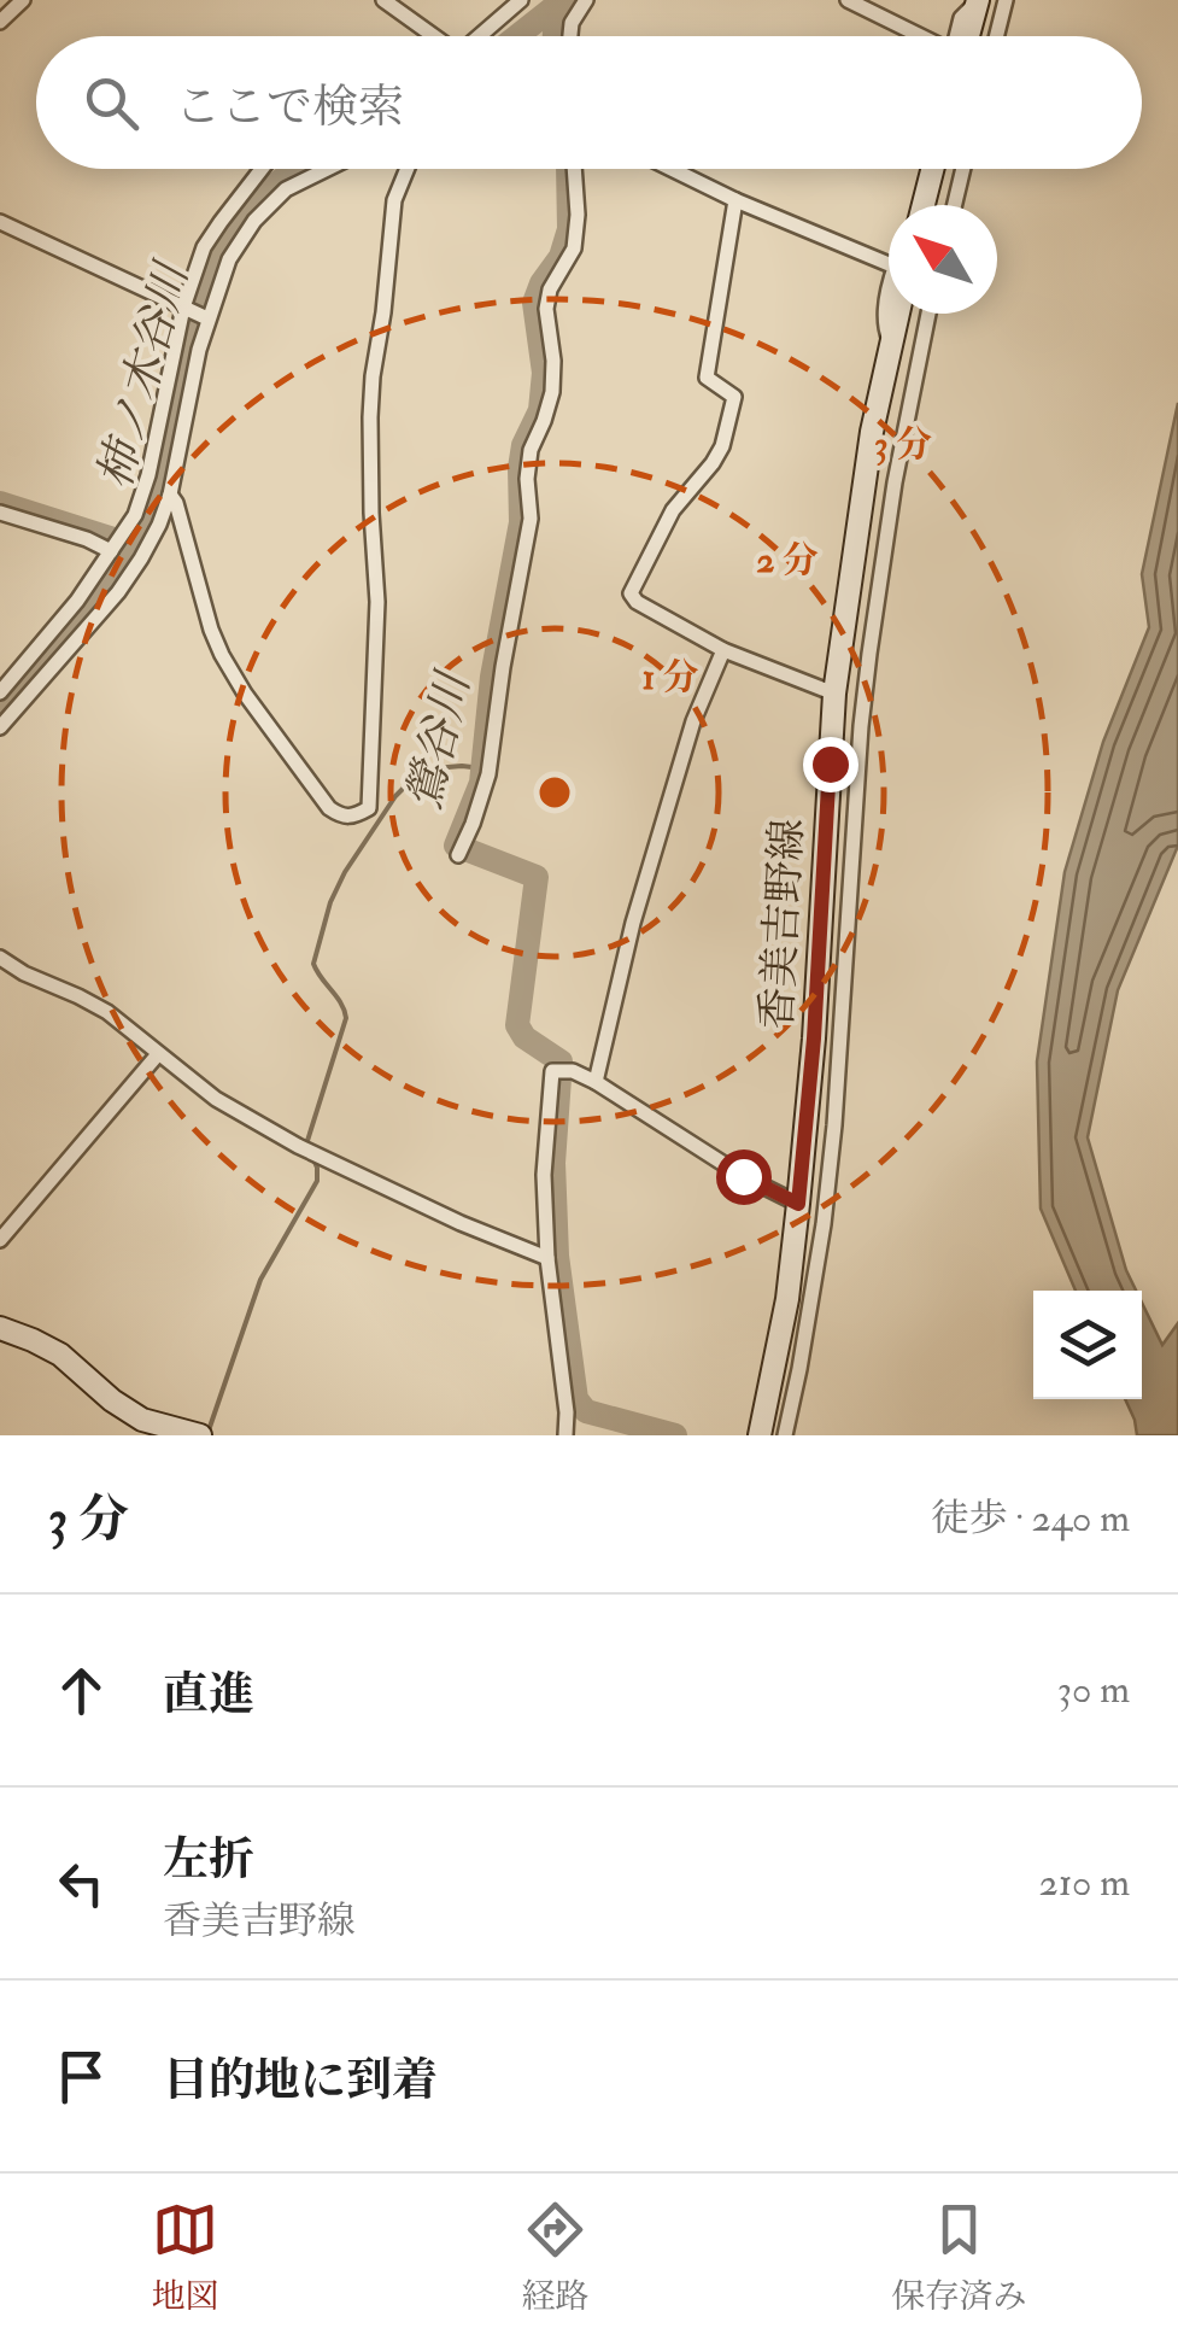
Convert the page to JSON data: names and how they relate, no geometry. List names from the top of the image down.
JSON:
{
  "streets": {
    "main road": ["香美吉野線"]
  },
  "water": ["柿ノ木谷川", "鶯谷川"],
  "north": "top left",
  "page": {
    "search": "ここで検索",
    "heading": ["3 分", "徒歩 · 240 m"],
    "list": [
      ["直進", "30 m"],
      ["左折", "香美吉野線", "210 m"],
      "目的地に到着"
    ],
    "nav": ["地図", "経路", "保存済み"]
  },
  "rings": ["3 分", "2 分", "1 分"]
}
